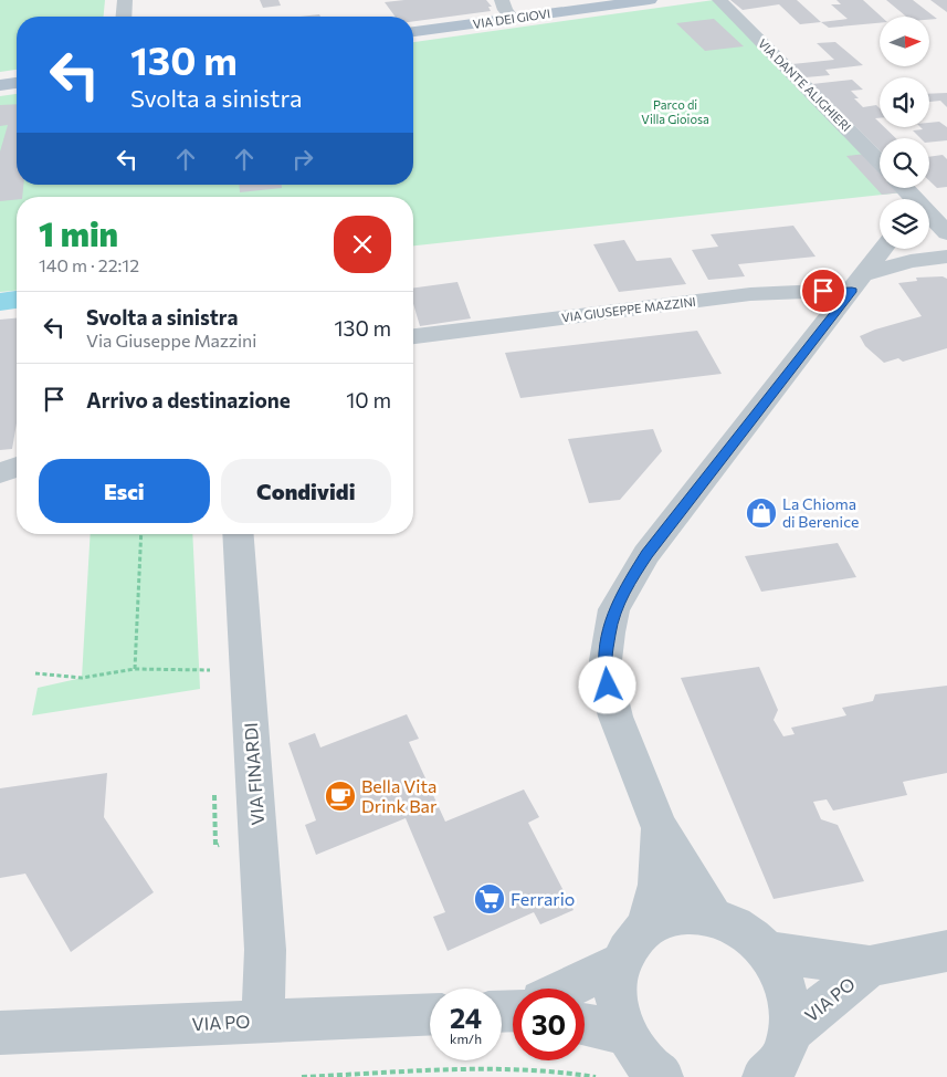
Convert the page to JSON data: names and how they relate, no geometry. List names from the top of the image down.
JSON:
{
  "streets": {
    "main road": ["VIA DEI GIOVI"],
    "street": [
      "VIA DANTE ALIGHIERI",
      "VIA GIUSEPPE MAZZINI",
      "VIA FINARDI",
      "VIA PO"
    ]
  },
  "crossings": [
    ["VIA FINARDI", "VIA PO"]
  ],
  "parks": ["Parco di Villa Gioiosa"],
  "places": {
    "shop": ["La Chioma di Berenice"],
    "cafe": ["Bella Vita Drink Bar"],
    "supermarket": ["Ferrario"]
  },
  "north": "right",
  "page": {
    "turn": ["130 m", "Svolta a sinistra"],
    "heading": ["1 min", "140 m · 22:12"],
    "list": [
      {
        "name": "Svolta a sinistra",
        "note": "Via Giuseppe Mazzini",
        "value": "130 m"
      },
      {
        "name": "Arrivo a destinazione",
        "value": "10 m"
      }
    ],
    "buttons": ["Esci", "Condividi"],
    "speed": "24 km/h",
    "limit": "30"
  }
}
